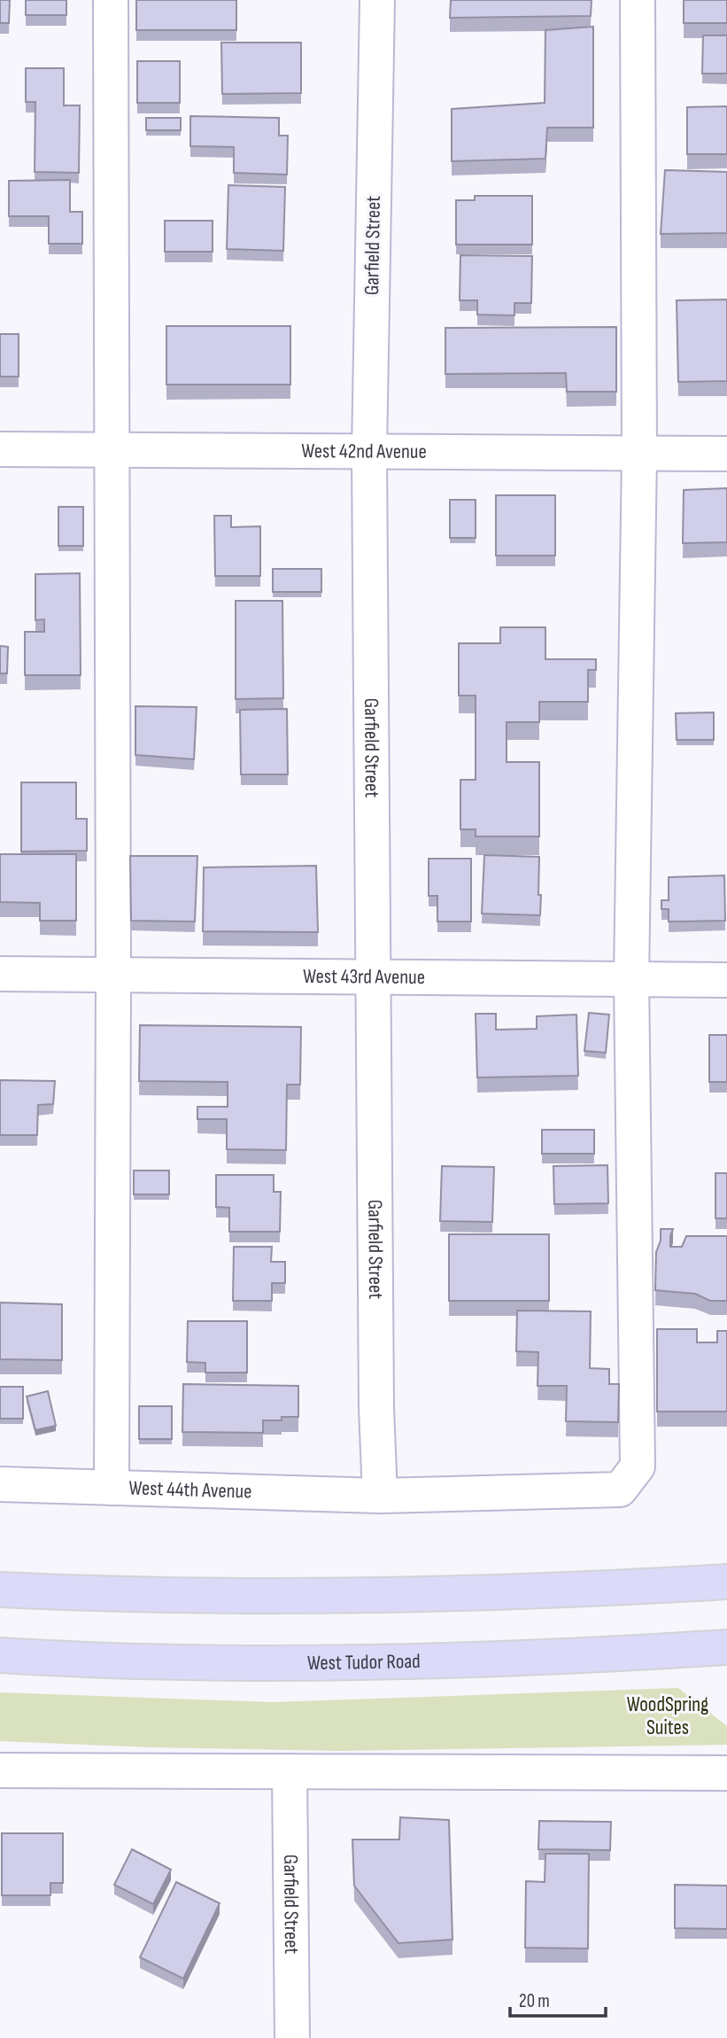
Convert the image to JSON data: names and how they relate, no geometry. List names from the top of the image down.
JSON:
{
  "streets": {
    "main road": ["West Tudor Road"],
    "street": [
      "Garfield Street",
      "West 42nd Avenue",
      "West 43rd Avenue",
      "West 44th Avenue"
    ]
  },
  "crossings": [
    ["Garfield Street", "West 42nd Avenue"],
    ["Garfield Street", "West 43rd Avenue"],
    ["Garfield Street", "West 44th Avenue"],
    ["West 43rd Avenue", "West 44th Avenue"]
  ],
  "parks": ["WoodSpring Suites"],
  "scale_bar": "20 m"
}
